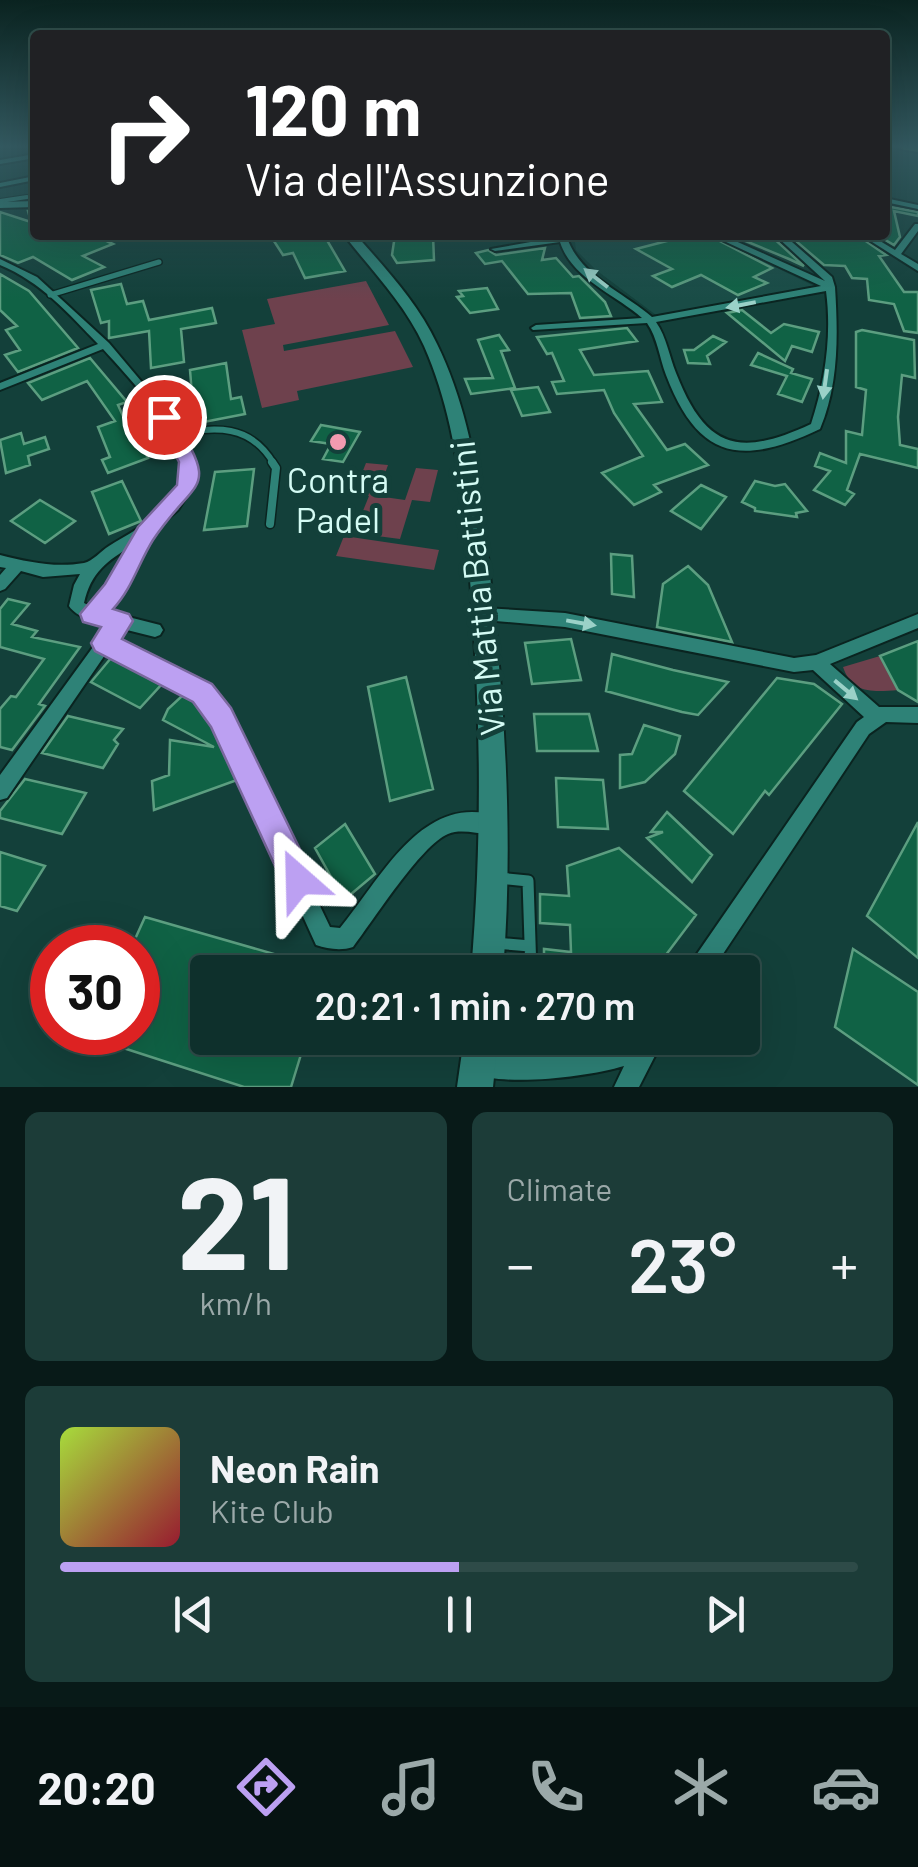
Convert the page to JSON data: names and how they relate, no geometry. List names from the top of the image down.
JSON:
{
  "streets": {
    "main road": ["Via Mattia Battistini"]
  },
  "places": ["Contra Padel"],
  "page": {
    "turn": ["120 m", "Via dell'Assunzione"],
    "limit": "30",
    "trip": "20:21 · 1 min · 270 m",
    "tile": [
      ["21", "km/h"],
      "Climate"
    ],
    "heat": ["−", "23°", "+"],
    "song": ["Neon Rain", "Kite Club"],
    "tabs": "20:20"
  }
}
